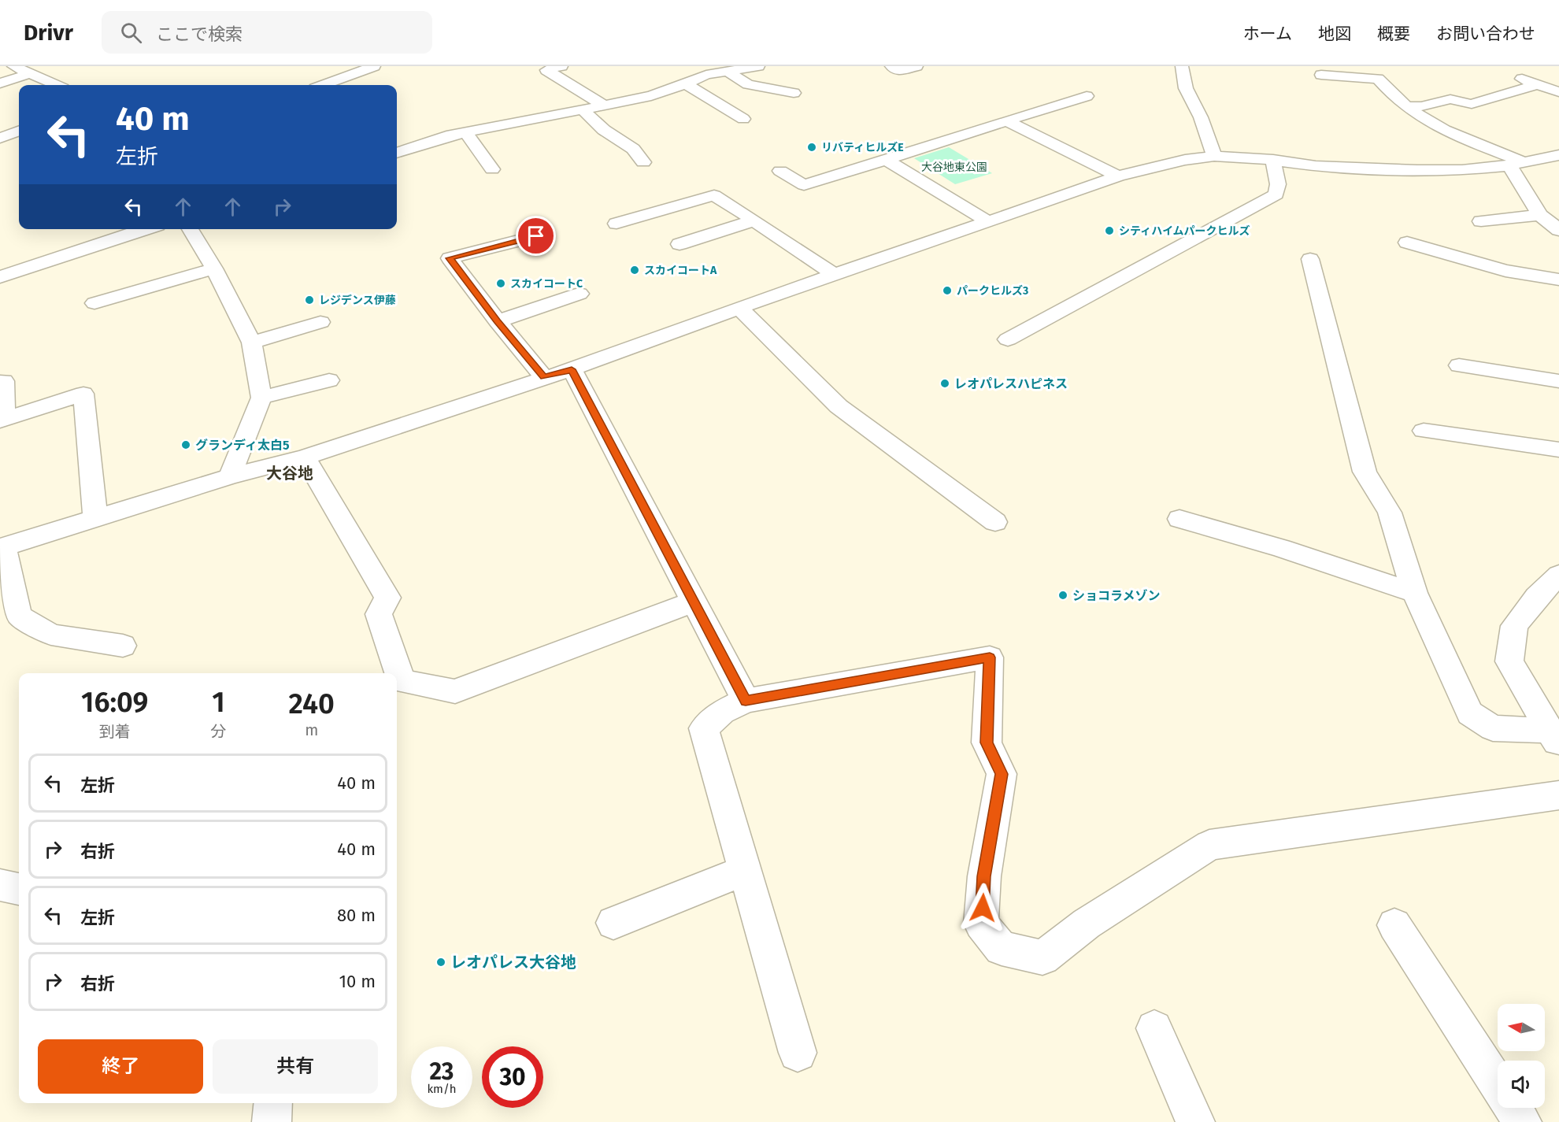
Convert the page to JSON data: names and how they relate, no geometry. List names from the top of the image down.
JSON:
{
  "districts": ["大谷地"],
  "parks": ["大谷地東公園"],
  "places": [
    "リバティヒルズE",
    "シティハイムパークヒルズ",
    "スカイコートA",
    "スカイコートC",
    "パークヒルズ3",
    "レジデンス伊藤",
    "レオパレスハピネス",
    "グランディ太白5",
    "ショコラメゾン",
    "レオパレス大谷地"
  ],
  "north": "left",
  "page": {
    "header": "Drivr",
    "search": "ここで検索",
    "nav": [
      "ホーム",
      "地図",
      "概要",
      "お問い合わせ"
    ],
    "turn": ["40 m", "左折"],
    "eta": [
      "16:09",
      "到着",
      "1",
      "分",
      "240",
      "m"
    ],
    "list": [
      {
        "name": "左折",
        "value": "40 m"
      },
      {
        "name": "右折",
        "value": "40 m"
      },
      {
        "name": "左折",
        "value": "80 m"
      },
      {
        "name": "右折",
        "value": "10 m"
      }
    ],
    "buttons": ["終了", "共有"],
    "speed": "23 km/h",
    "limit": "30"
  }
}
